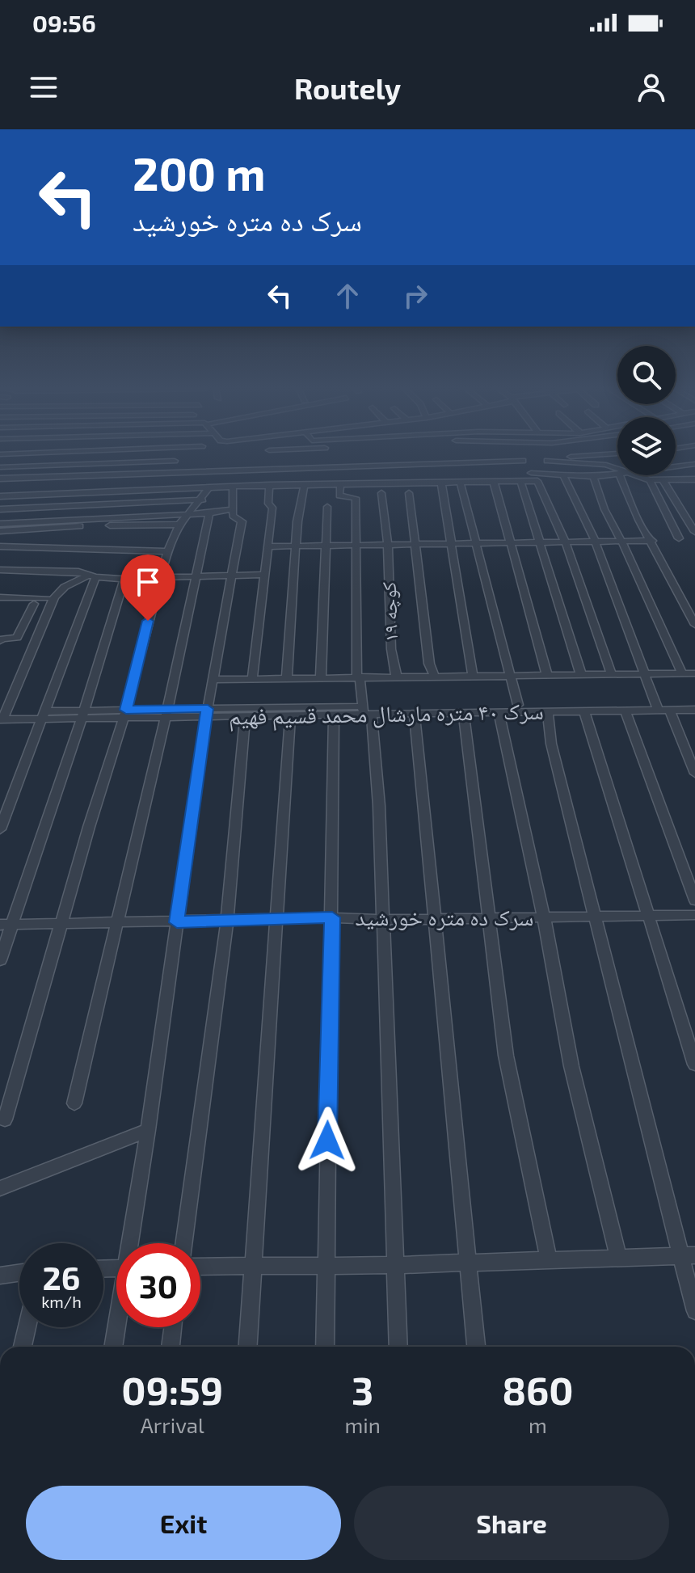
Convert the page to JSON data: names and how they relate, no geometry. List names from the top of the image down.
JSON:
{
  "streets": {
    "street": ["کوچه ۱۹", "سرک ۴۰ متره مارشال محمد قسیم فهیم", "سرک ده متره خورشید"]
  },
  "page": {
    "status": "09:56",
    "header": "Routely",
    "turn": ["200 m", "سرک ده متره خورشید"],
    "speed": "26 km/h",
    "limit": "30",
    "eta": [
      "09:59",
      "Arrival",
      "3",
      "min",
      "860",
      "m"
    ],
    "buttons": ["Exit", "Share"]
  }
}
